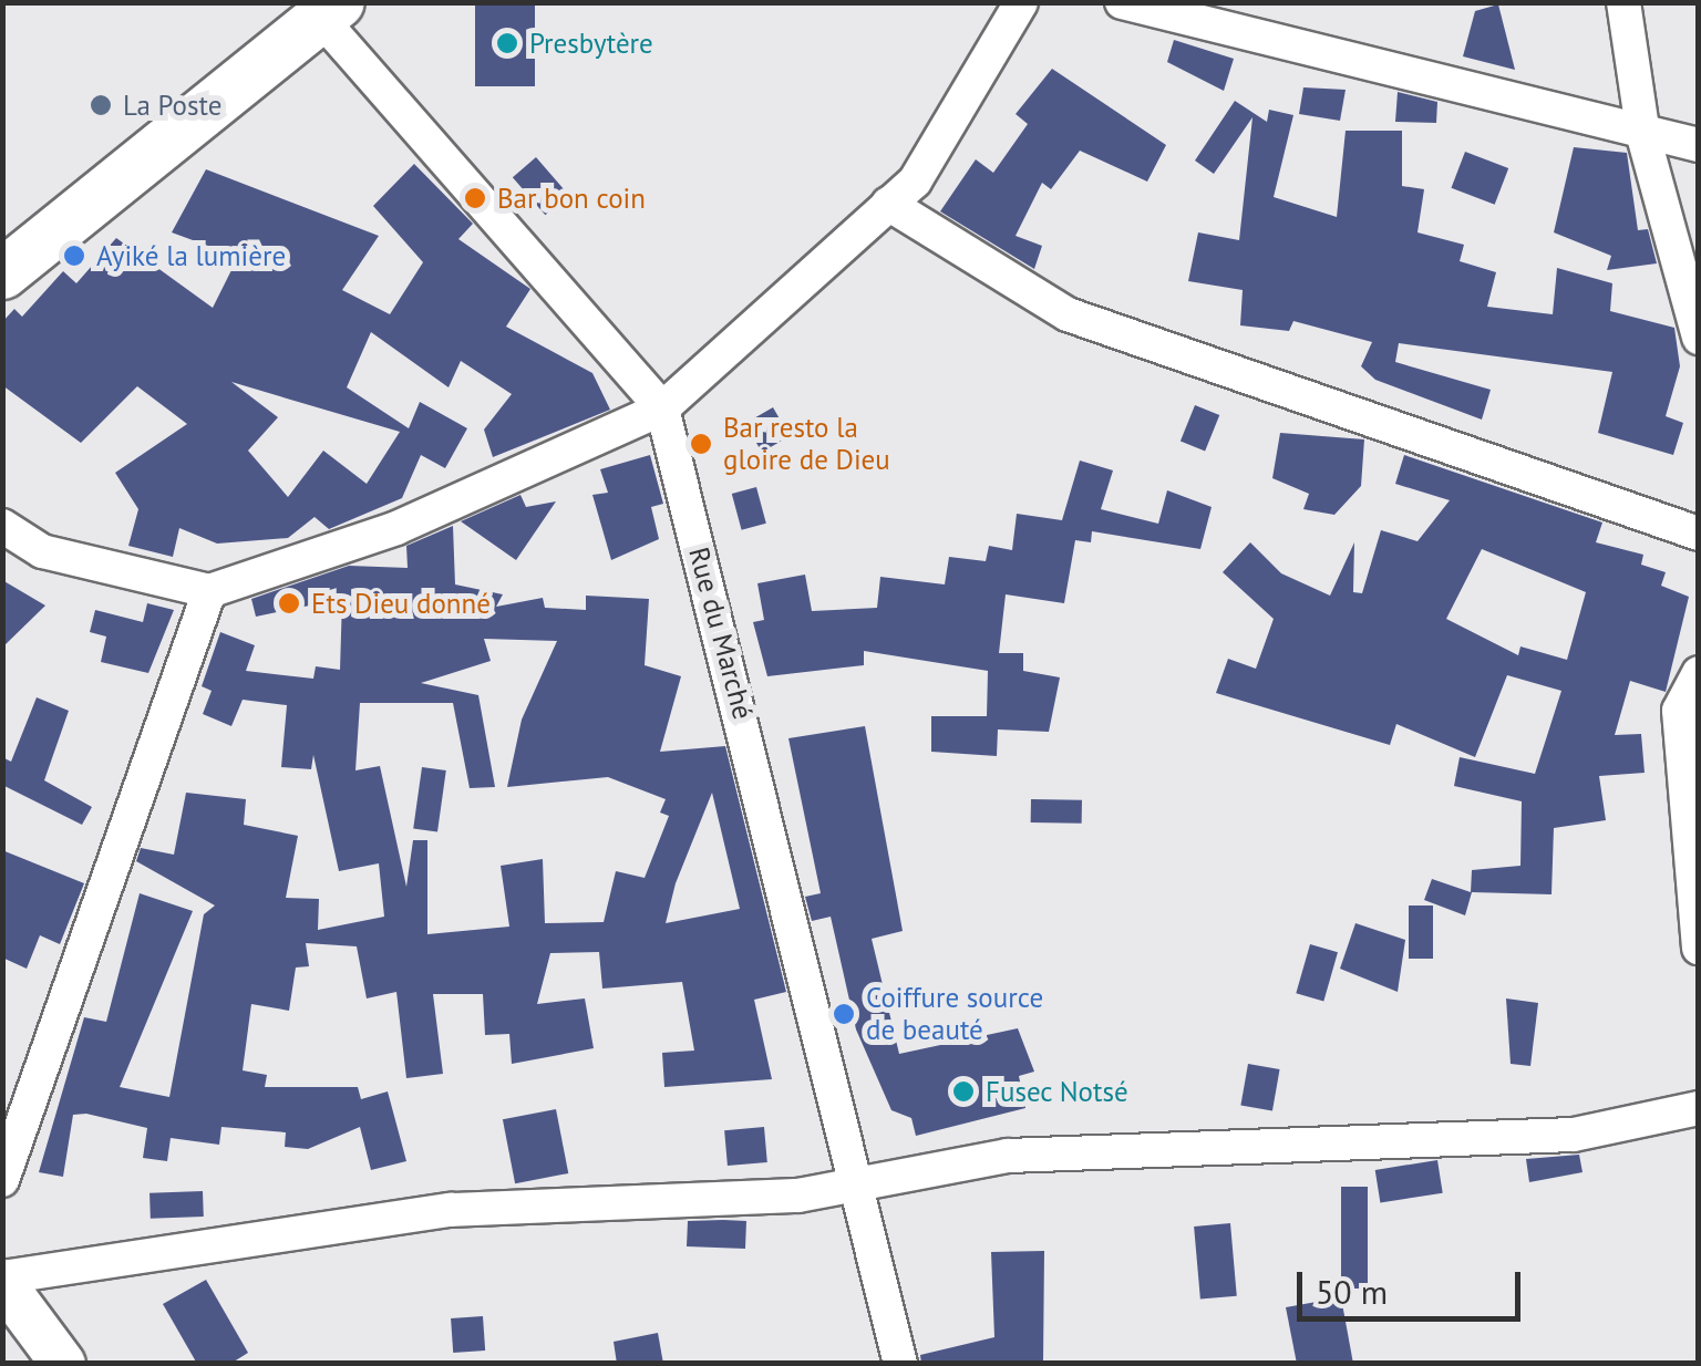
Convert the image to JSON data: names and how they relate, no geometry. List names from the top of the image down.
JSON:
{
  "streets": {
    "street": ["Rue du Marché"]
  },
  "places": [
    "Presbytère",
    "La Poste",
    "Bar bon coin",
    "Ayiké la lumière",
    "Bar resto la gloire de Dieu",
    "Ets Dieu donné",
    "Coiffure source de beauté",
    "Fusec Notsé"
  ],
  "scale_bar": "50 m"
}
